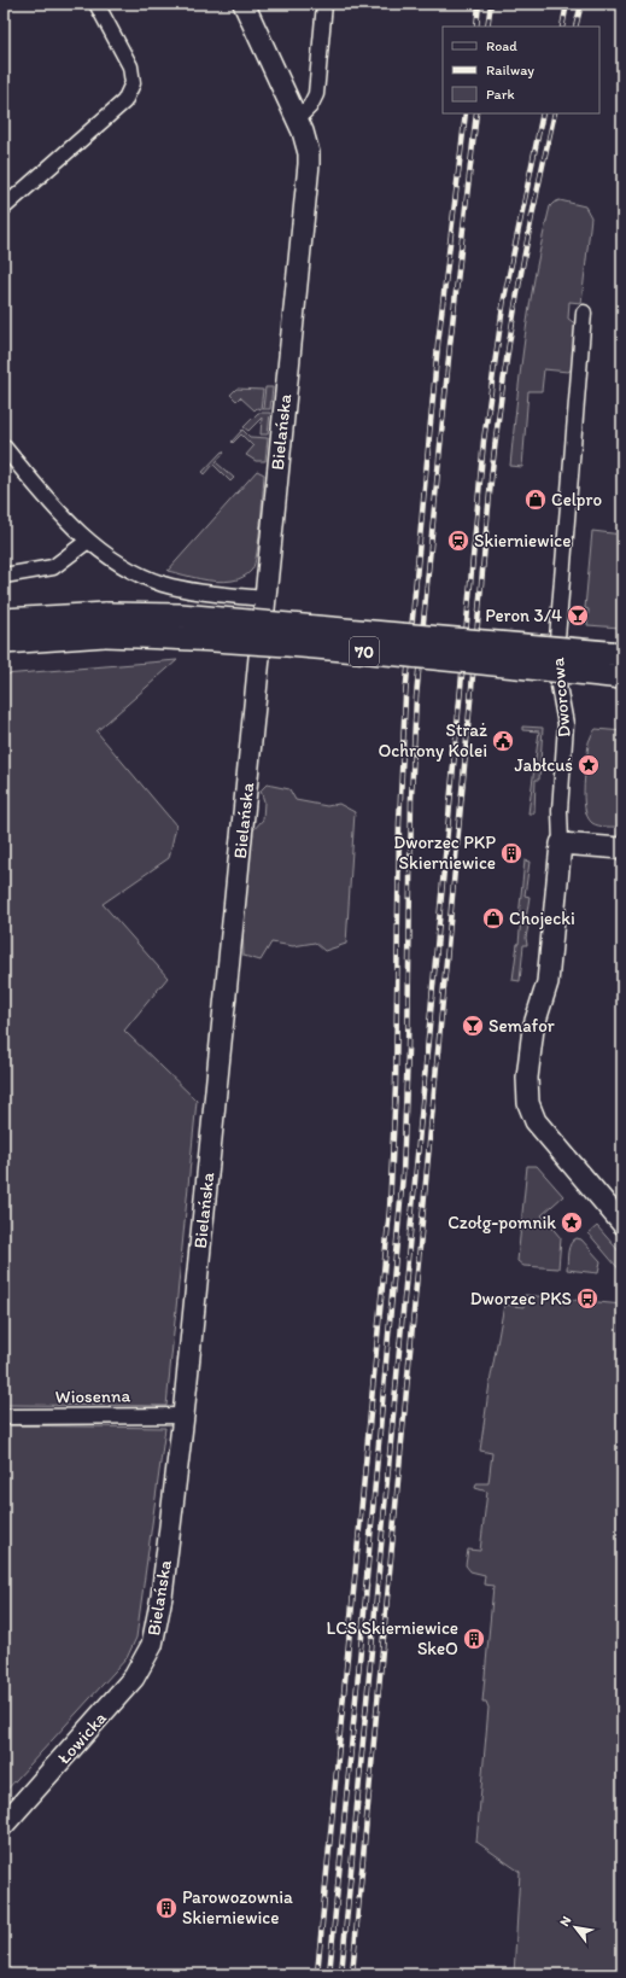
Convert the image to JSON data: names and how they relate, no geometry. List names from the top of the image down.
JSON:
{
  "streets": {
    "main road": ["70"],
    "street": [
      "Bielańska",
      "Dworcowa",
      "Wiosenna",
      "Łowicka"
    ]
  },
  "crossings": [
    ["Bielańska", "Wiosenna"],
    ["Bielańska", "Łowicka"]
  ],
  "places": {
    "shop": ["Celpro", "Chojecki"],
    "station": ["Skierniewice"],
    "bar": ["Peron 3/4", "Semafor"],
    "public building": ["Straż Ochrony Kolei"],
    "place": ["Jabłcuś", "Czołg-pomnik"],
    "building": ["Dworzec PKP Skierniewice", "LCS Skierniewice SkeO", "Parowozownia Skierniewice"],
    "bus stop": ["Dworzec PKS"]
  },
  "legend": ["Road", "Railway", "Park"],
  "north": "top left"
}
